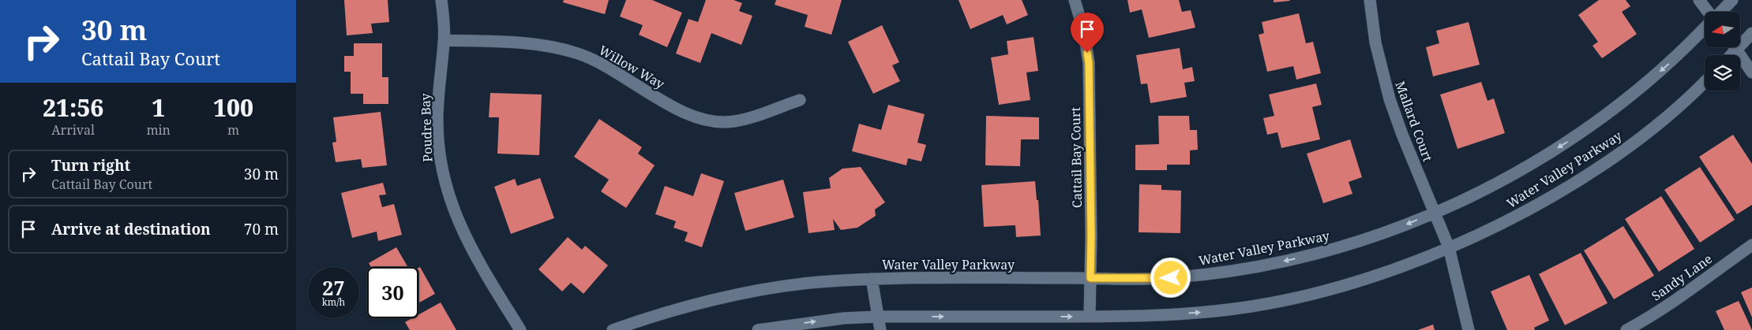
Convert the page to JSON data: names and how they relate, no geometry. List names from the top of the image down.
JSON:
{
  "streets": {
    "street": [
      "Willow Way",
      "Mallard Court",
      "Poudre Bay",
      "Cattail Bay Court",
      "Water Valley Parkway",
      "Sandy Lane"
    ]
  },
  "crossings": [
    ["Willow Way", "Poudre Bay"],
    ["Mallard Court", "Water Valley Parkway"],
    ["Cattail Bay Court", "Water Valley Parkway"]
  ],
  "north": "left",
  "page": {
    "turn": ["30 m", "Cattail Bay Court"],
    "eta": [
      "21:56",
      "Arrival",
      "1",
      "min",
      "100",
      "m"
    ],
    "list": [
      {
        "name": "Turn right",
        "note": "Cattail Bay Court",
        "value": "30 m"
      },
      {
        "name": "Arrive at destination",
        "value": "70 m"
      }
    ],
    "speed": "27 km/h",
    "limit": "30"
  }
}
